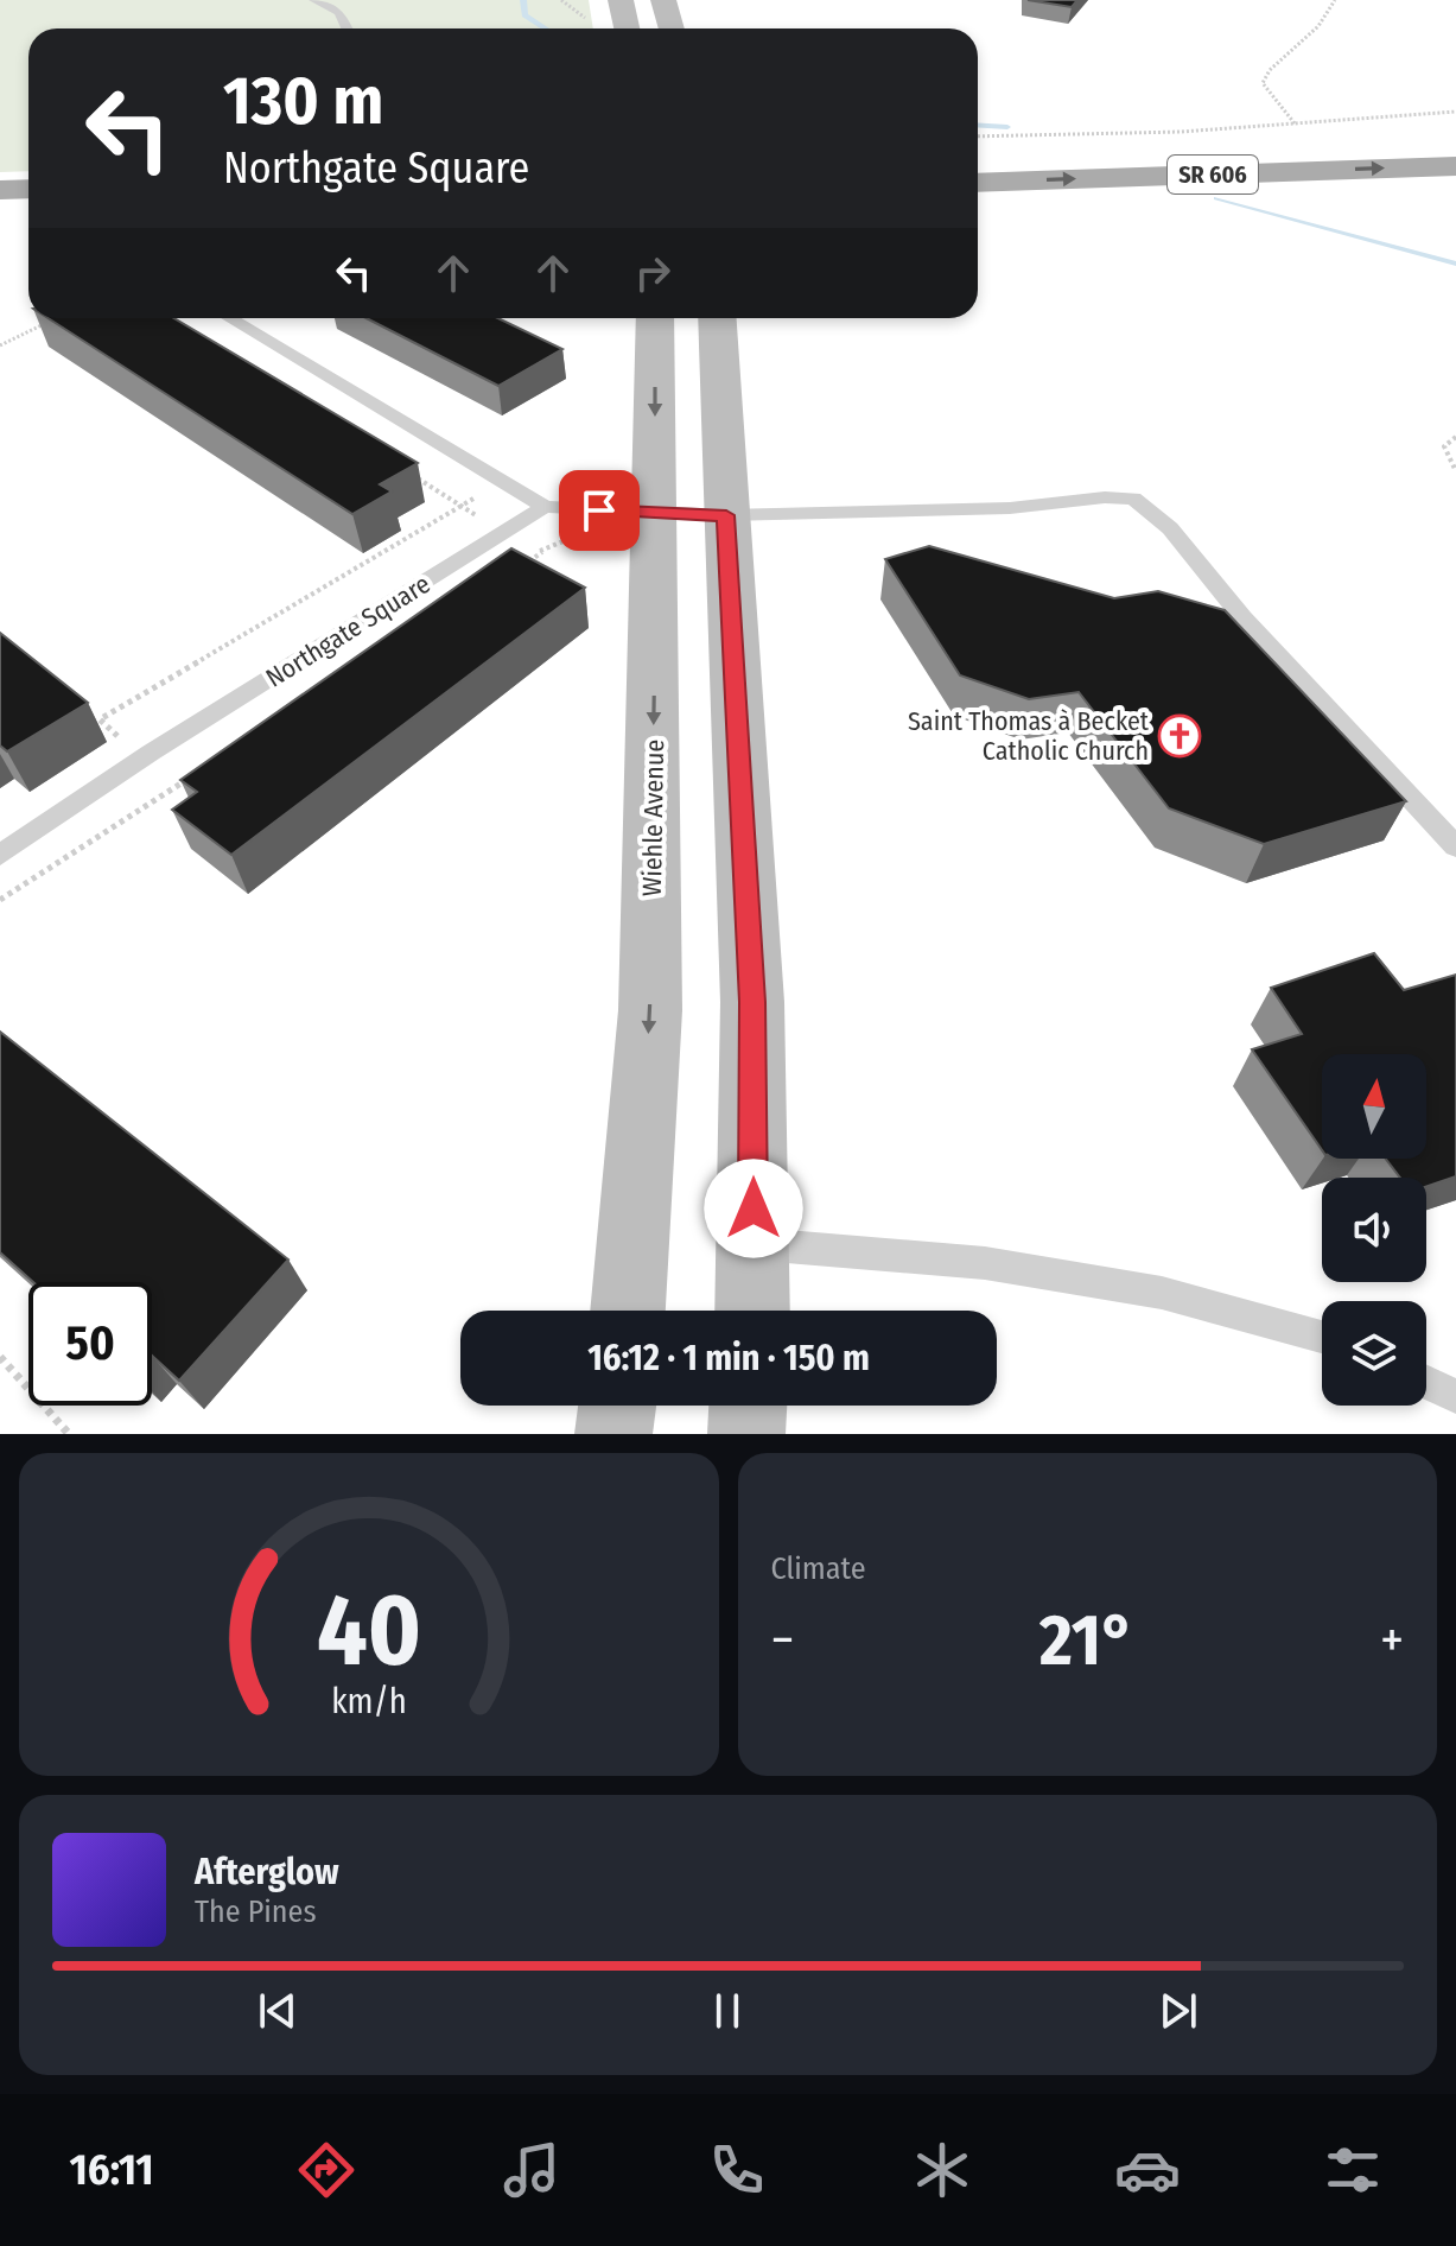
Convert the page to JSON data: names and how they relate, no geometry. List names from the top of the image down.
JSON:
{
  "streets": {
    "main road": ["SR 606", "Wiehle Avenue"],
    "lane": ["Northgate Square"]
  },
  "places": {
    "church": ["Saint Thomas à Becket Catholic Church"]
  },
  "north": "top",
  "page": {
    "turn": ["130 m", "Northgate Square"],
    "limit": "50",
    "trip": "16:12 · 1 min · 150 m",
    "tile": "Climate",
    "heat": ["−", "21°", "+"],
    "song": ["Afterglow", "The Pines"],
    "tabs": "16:11",
    "gauge": ["40", "km/h"]
  }
}
